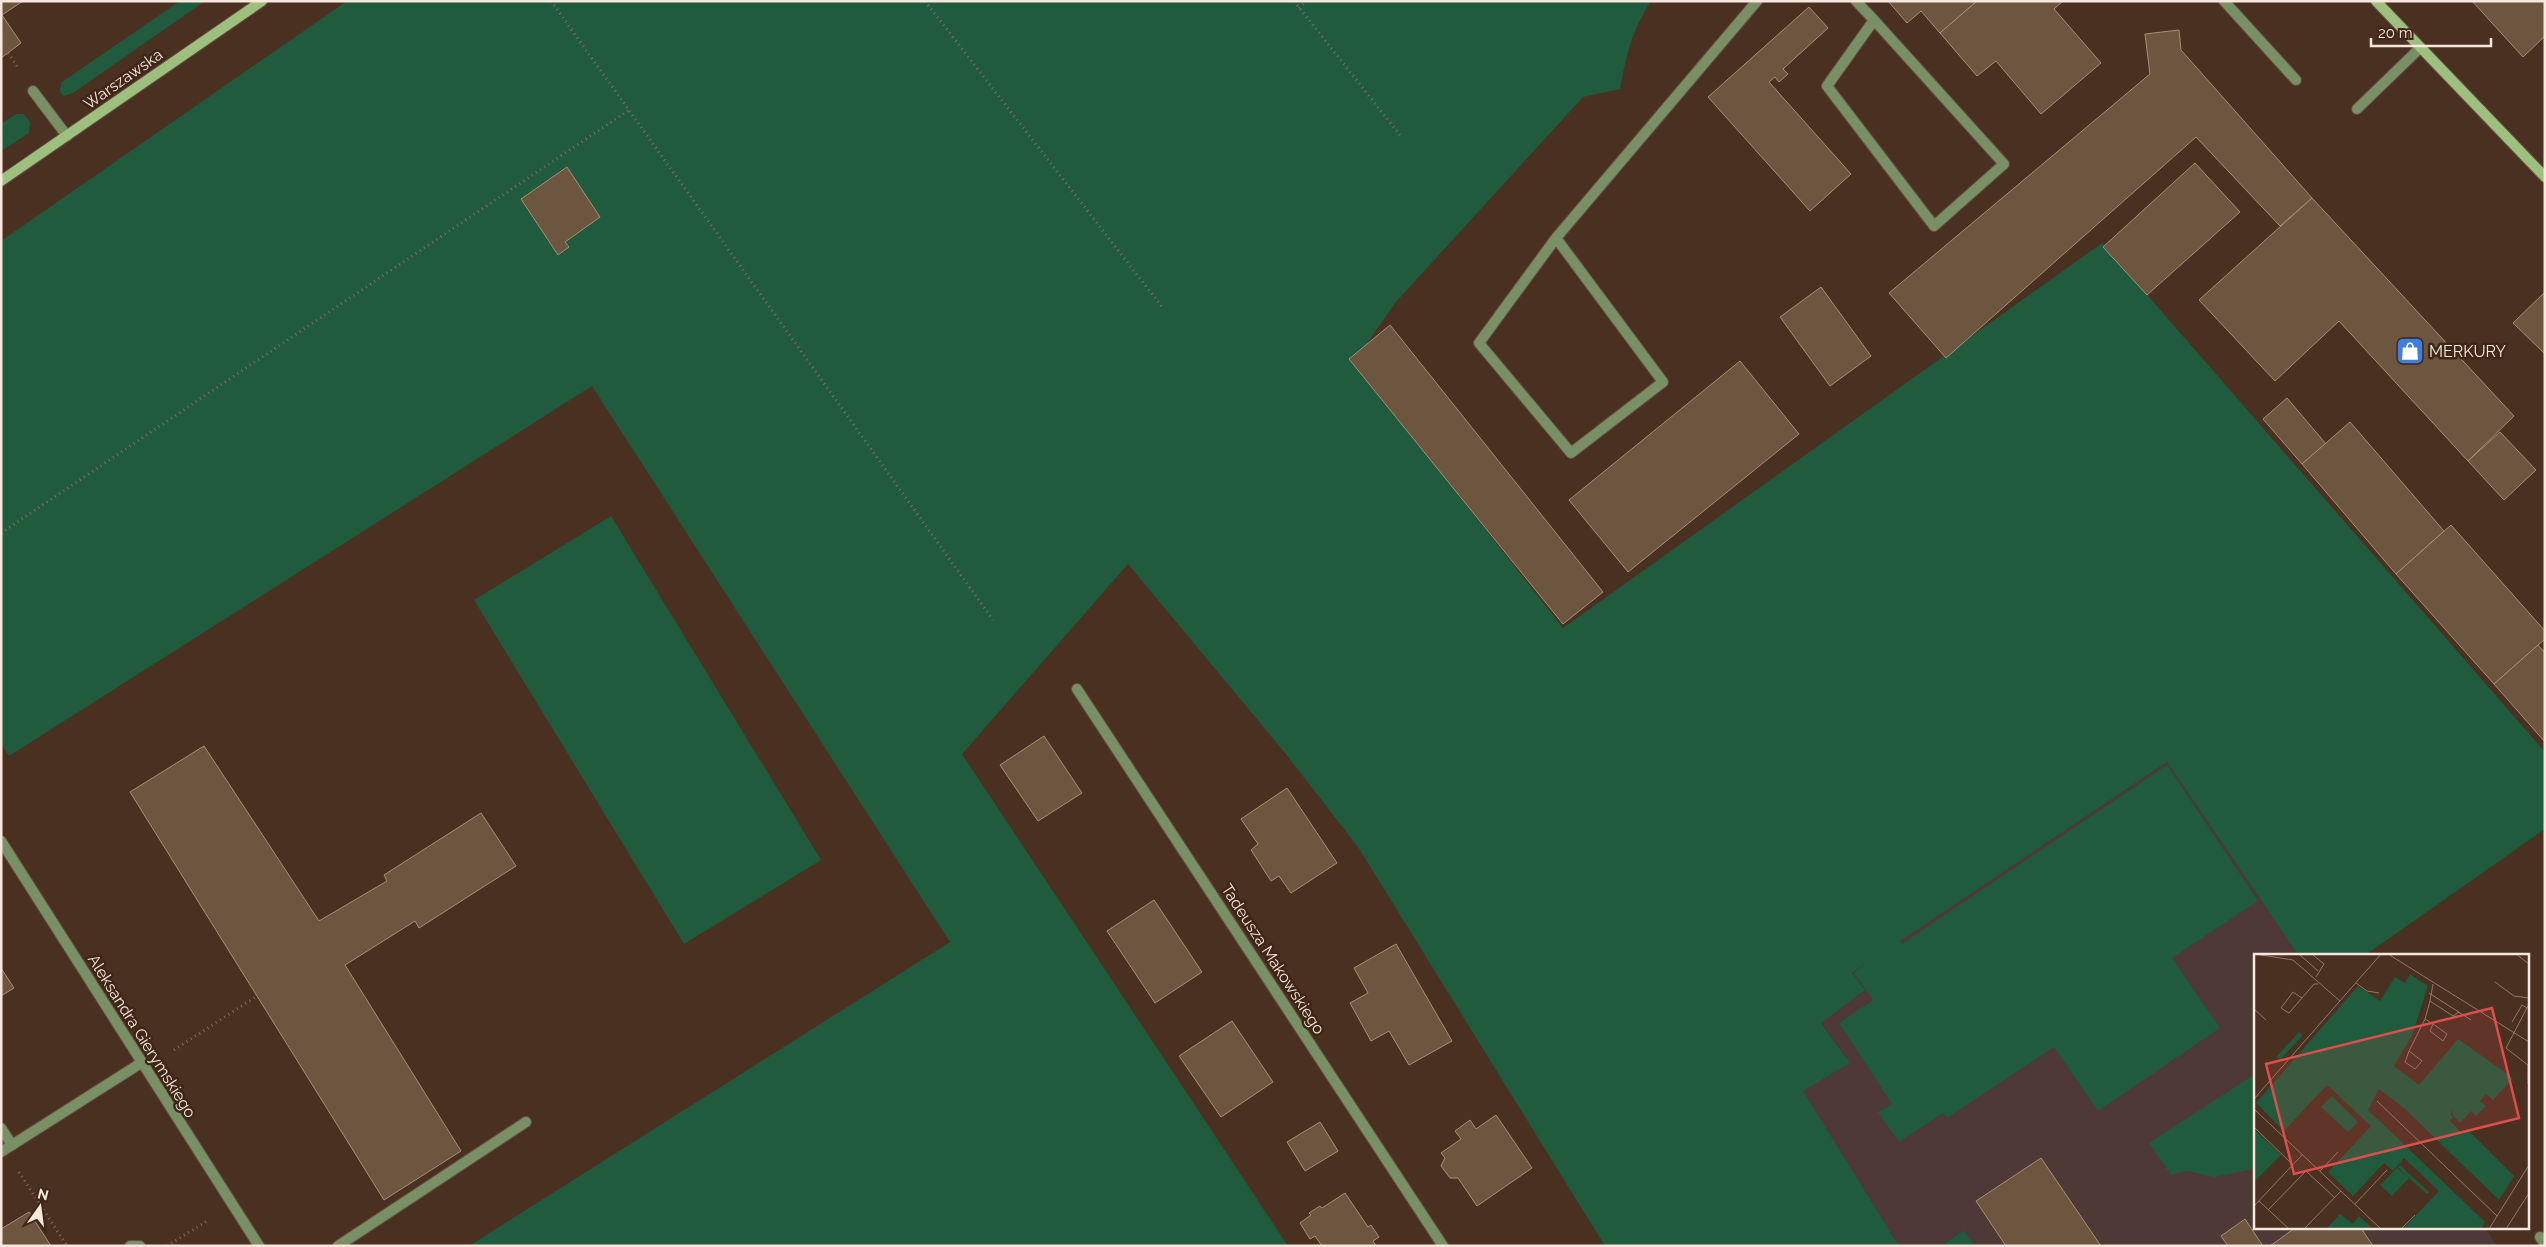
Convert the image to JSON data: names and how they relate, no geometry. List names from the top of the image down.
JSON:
{
  "streets": {
    "street": ["Warszawska", "Tadeusza Makowskiego", "Aleksandra Gierymskiego"]
  },
  "places": {
    "shop": ["MERKURY"]
  },
  "scale_bar": "20 m",
  "north": "top"
}
